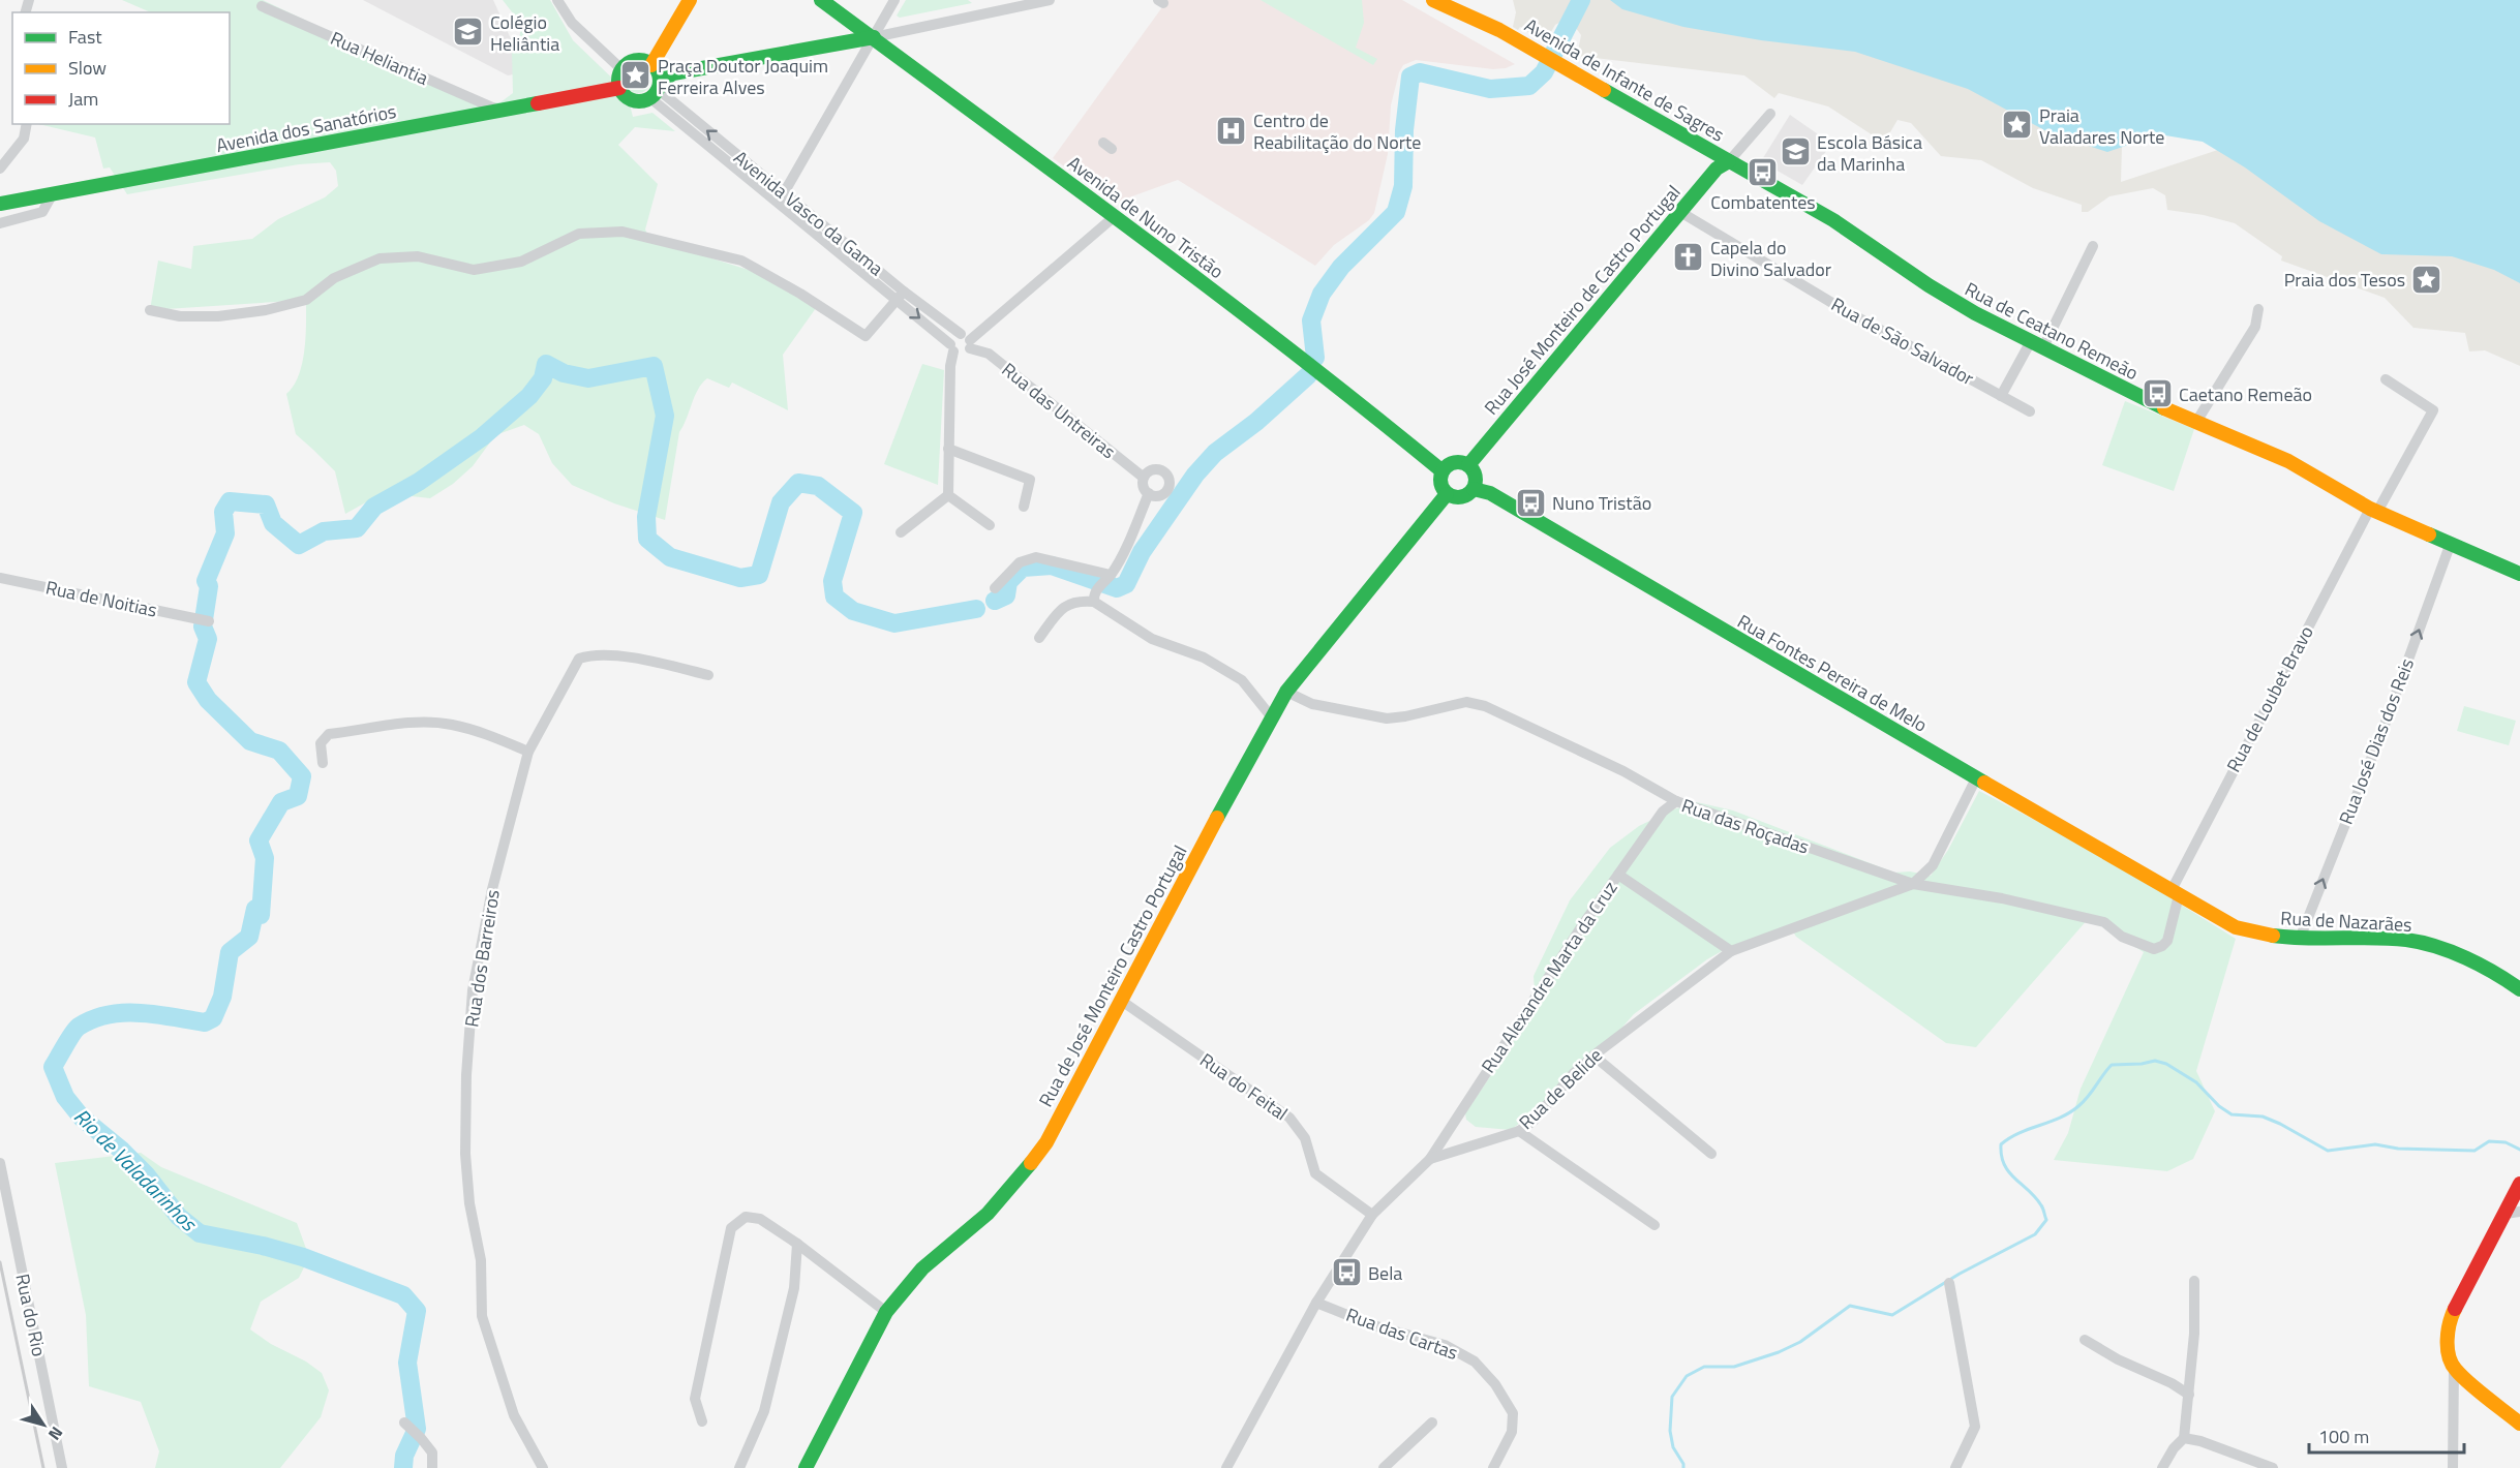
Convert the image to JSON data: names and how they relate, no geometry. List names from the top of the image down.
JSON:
{
  "streets": {
    "main road": [
      "Avenida de Infante de Sagres",
      "Avenida dos Sanatórios",
      "Avenida de Nuno Tristão",
      "Rua José Monteiro de Castro Portugal",
      "Rua de Ceatano Remeão",
      "Rua Fontes Pereira de Melo",
      "Rua de Nazarães",
      "Rua de José Monteiro Castro Portugal"
    ],
    "street": [
      "Rua Heliantia",
      "Avenida Vasco da Gama",
      "Rua de São Salvador",
      "Rua das Untreiras",
      "Rua de Noitias",
      "Rua de Loubet Bravo",
      "Rua José Dias dos Reis",
      "Rua das Roçadas",
      "Rua dos Barreiros",
      "Rua Alexandre Marta da Cruz",
      "Rua do Feital",
      "Rua de Belide",
      "Rua do Rio",
      "Rua das Cartas"
    ]
  },
  "crossings": [
    ["Rua Heliantia", "Avenida dos Sanatórios"],
    ["Avenida de Infante de Sagres", "Rua José Monteiro de Castro Portugal"],
    ["Avenida de Infante de Sagres", "Rua de Ceatano Remeão"],
    ["Avenida dos Sanatórios", "Avenida Vasco da Gama"],
    ["Avenida Vasco da Gama", "Rua das Untreiras"],
    ["Avenida de Nuno Tristão", "Rua José Monteiro de Castro Portugal"],
    ["Avenida de Nuno Tristão", "Rua Fontes Pereira de Melo"],
    ["Avenida de Nuno Tristão", "Rua de José Monteiro Castro Portugal"],
    ["Rua José Monteiro de Castro Portugal", "Rua de Ceatano Remeão"],
    ["Rua José Monteiro de Castro Portugal", "Rua de São Salvador"],
    ["Rua José Monteiro de Castro Portugal", "Rua Fontes Pereira de Melo"],
    ["Rua José Monteiro de Castro Portugal", "Rua de José Monteiro Castro Portugal"],
    ["Rua de Ceatano Remeão", "Rua de Loubet Bravo"],
    ["Rua de Ceatano Remeão", "Rua José Dias dos Reis"],
    ["Rua Fontes Pereira de Melo", "Rua de Loubet Bravo"],
    ["Rua Fontes Pereira de Melo", "Rua das Roçadas"],
    ["Rua Fontes Pereira de Melo", "Rua de Nazarães"],
    ["Rua Fontes Pereira de Melo", "Rua de José Monteiro Castro Portugal"],
    ["Rua de Loubet Bravo", "Rua das Roçadas"],
    ["Rua de Loubet Bravo", "Rua de Nazarães"],
    ["Rua José Dias dos Reis", "Rua de Nazarães"],
    ["Rua das Roçadas", "Rua de Nazarães"],
    ["Rua das Roçadas", "Rua de José Monteiro Castro Portugal"],
    ["Rua das Roçadas", "Rua Alexandre Marta da Cruz"],
    ["Rua das Roçadas", "Rua de Belide"],
    ["Rua de José Monteiro Castro Portugal", "Rua do Feital"],
    ["Rua Alexandre Marta da Cruz", "Rua de Belide"],
    ["Rua do Feital", "Rua de Belide"],
    ["Rua de Belide", "Rua das Cartas"]
  ],
  "one_way": ["Rua José Dias dos Reis"],
  "water": ["Rio de Valadarinhos"],
  "places": {
    "school or university": ["Colégio Heliântia", "Escola Básica da Marinha"],
    "place": ["Praça Doutor Joaquim Ferreira Alves", "Praia Valadares Norte", "Praia dos Tesos"],
    "hospital": ["Centro de Reabilitação do Norte"],
    "bus stop": [
      "Combatentes",
      "Caetano Remeão",
      "Nuno Tristão",
      "Bela"
    ],
    "church": ["Capela do Divino Salvador"]
  },
  "legend": ["Fast", "Slow", "Jam"],
  "scale_bar": "100 m",
  "north": "bottom right"
}
